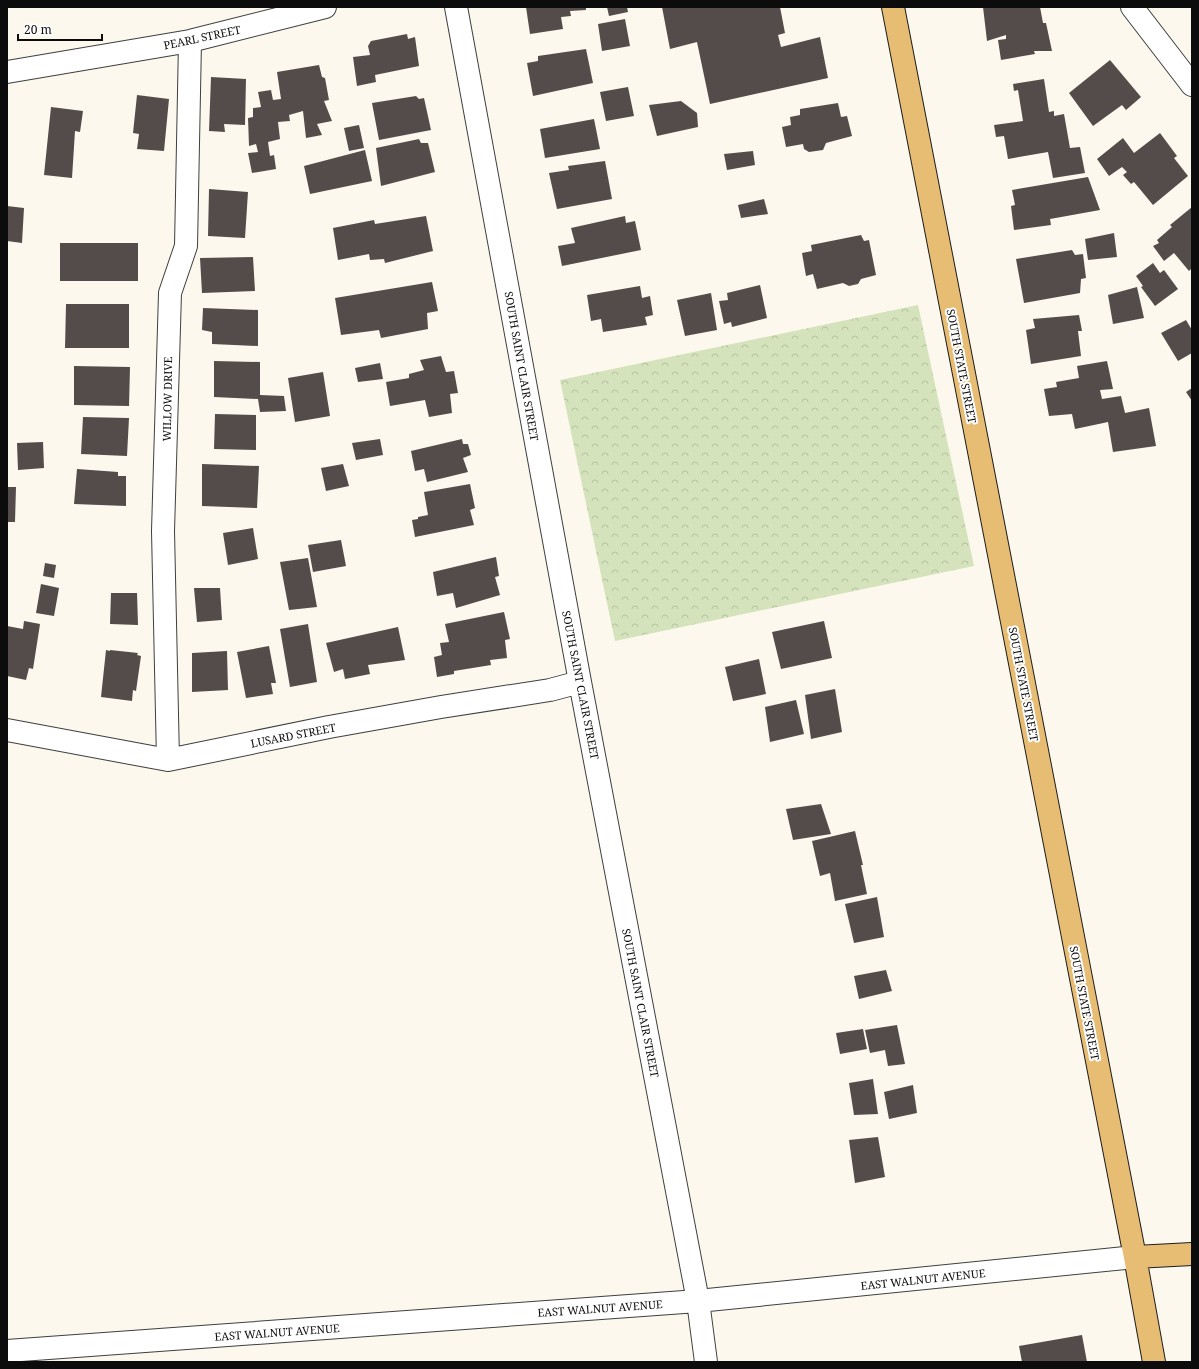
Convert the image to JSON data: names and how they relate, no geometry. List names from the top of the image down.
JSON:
{
  "streets": {
    "main road": ["SOUTH STATE STREET", "EAST WALNUT AVENUE"],
    "street": [
      "PEARL STREET",
      "SOUTH SAINT CLAIR STREET",
      "WILLOW DRIVE",
      "LUSARD STREET"
    ]
  },
  "crossings": [
    ["PEARL STREET", "WILLOW DRIVE"],
    ["SOUTH SAINT CLAIR STREET", "LUSARD STREET"],
    ["SOUTH SAINT CLAIR STREET", "EAST WALNUT AVENUE"],
    ["SOUTH STATE STREET", "EAST WALNUT AVENUE"],
    ["WILLOW DRIVE", "LUSARD STREET"]
  ],
  "scale_bar": "20 m"
}
